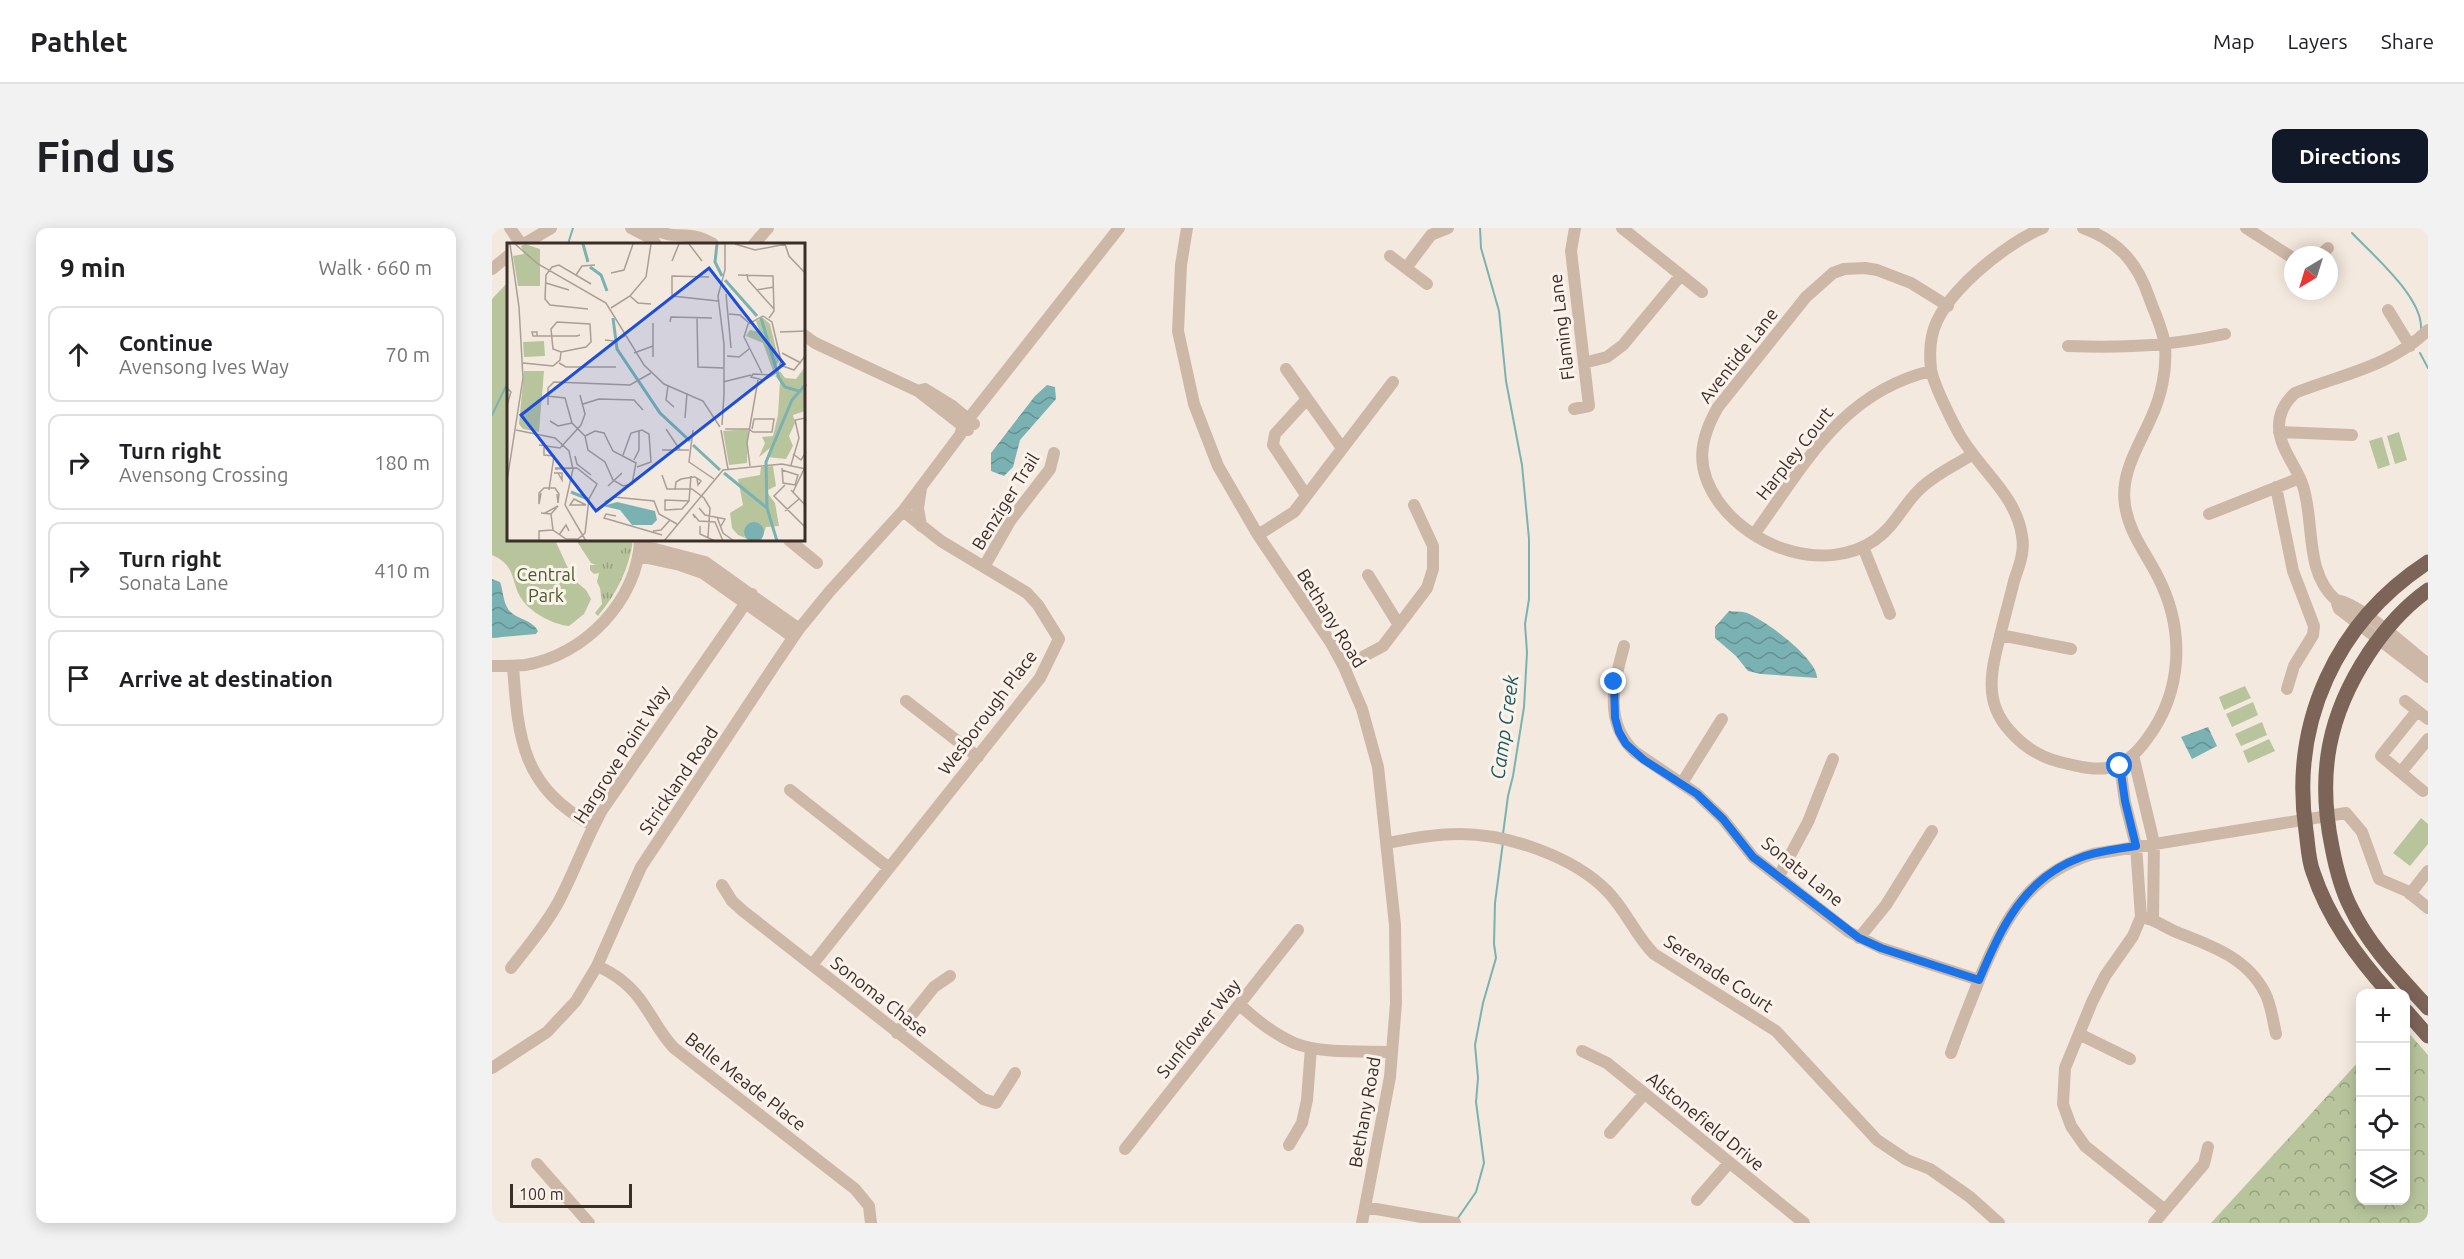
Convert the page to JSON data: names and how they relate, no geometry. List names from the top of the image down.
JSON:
{
  "streets": {
    "street": [
      "Flaming Lane",
      "Aventide Lane",
      "Harpley Court",
      "Benziger Trail",
      "Bethany Road",
      "Wesborough Place",
      "Hargrove Point Way",
      "Strickland Road",
      "Sonata Lane",
      "Serenade Court",
      "Sonoma Chase",
      "Sunflower Way",
      "Belle Meade Place",
      "Alstonefield Drive"
    ]
  },
  "crossings": [
    ["Aventide Lane", "Harpley Court"],
    ["Benziger Trail", "Wesborough Place"],
    ["Bethany Road", "Serenade Court"],
    ["Wesborough Place", "Strickland Road"],
    ["Wesborough Place", "Sonoma Chase"],
    ["Strickland Road", "Belle Meade Place"]
  ],
  "water": ["Camp Creek"],
  "parks": ["Central Park"],
  "scale_bar": "100 m",
  "north": "bottom left",
  "page": {
    "header": "Pathlet",
    "nav": ["Map", "Layers", "Share"],
    "buttons": "Directions",
    "title": "Find us",
    "heading": ["9 min", "Walk · 660 m"],
    "list": [
      ["Continue", "Avensong Ives Way", "70 m"],
      ["Turn right", "Avensong Crossing", "180 m"],
      ["Turn right", "Sonata Lane", "410 m"],
      "Arrive at destination"
    ],
    "map_buttons": ["+", "−"],
    "scale": "100 m"
  }
}
